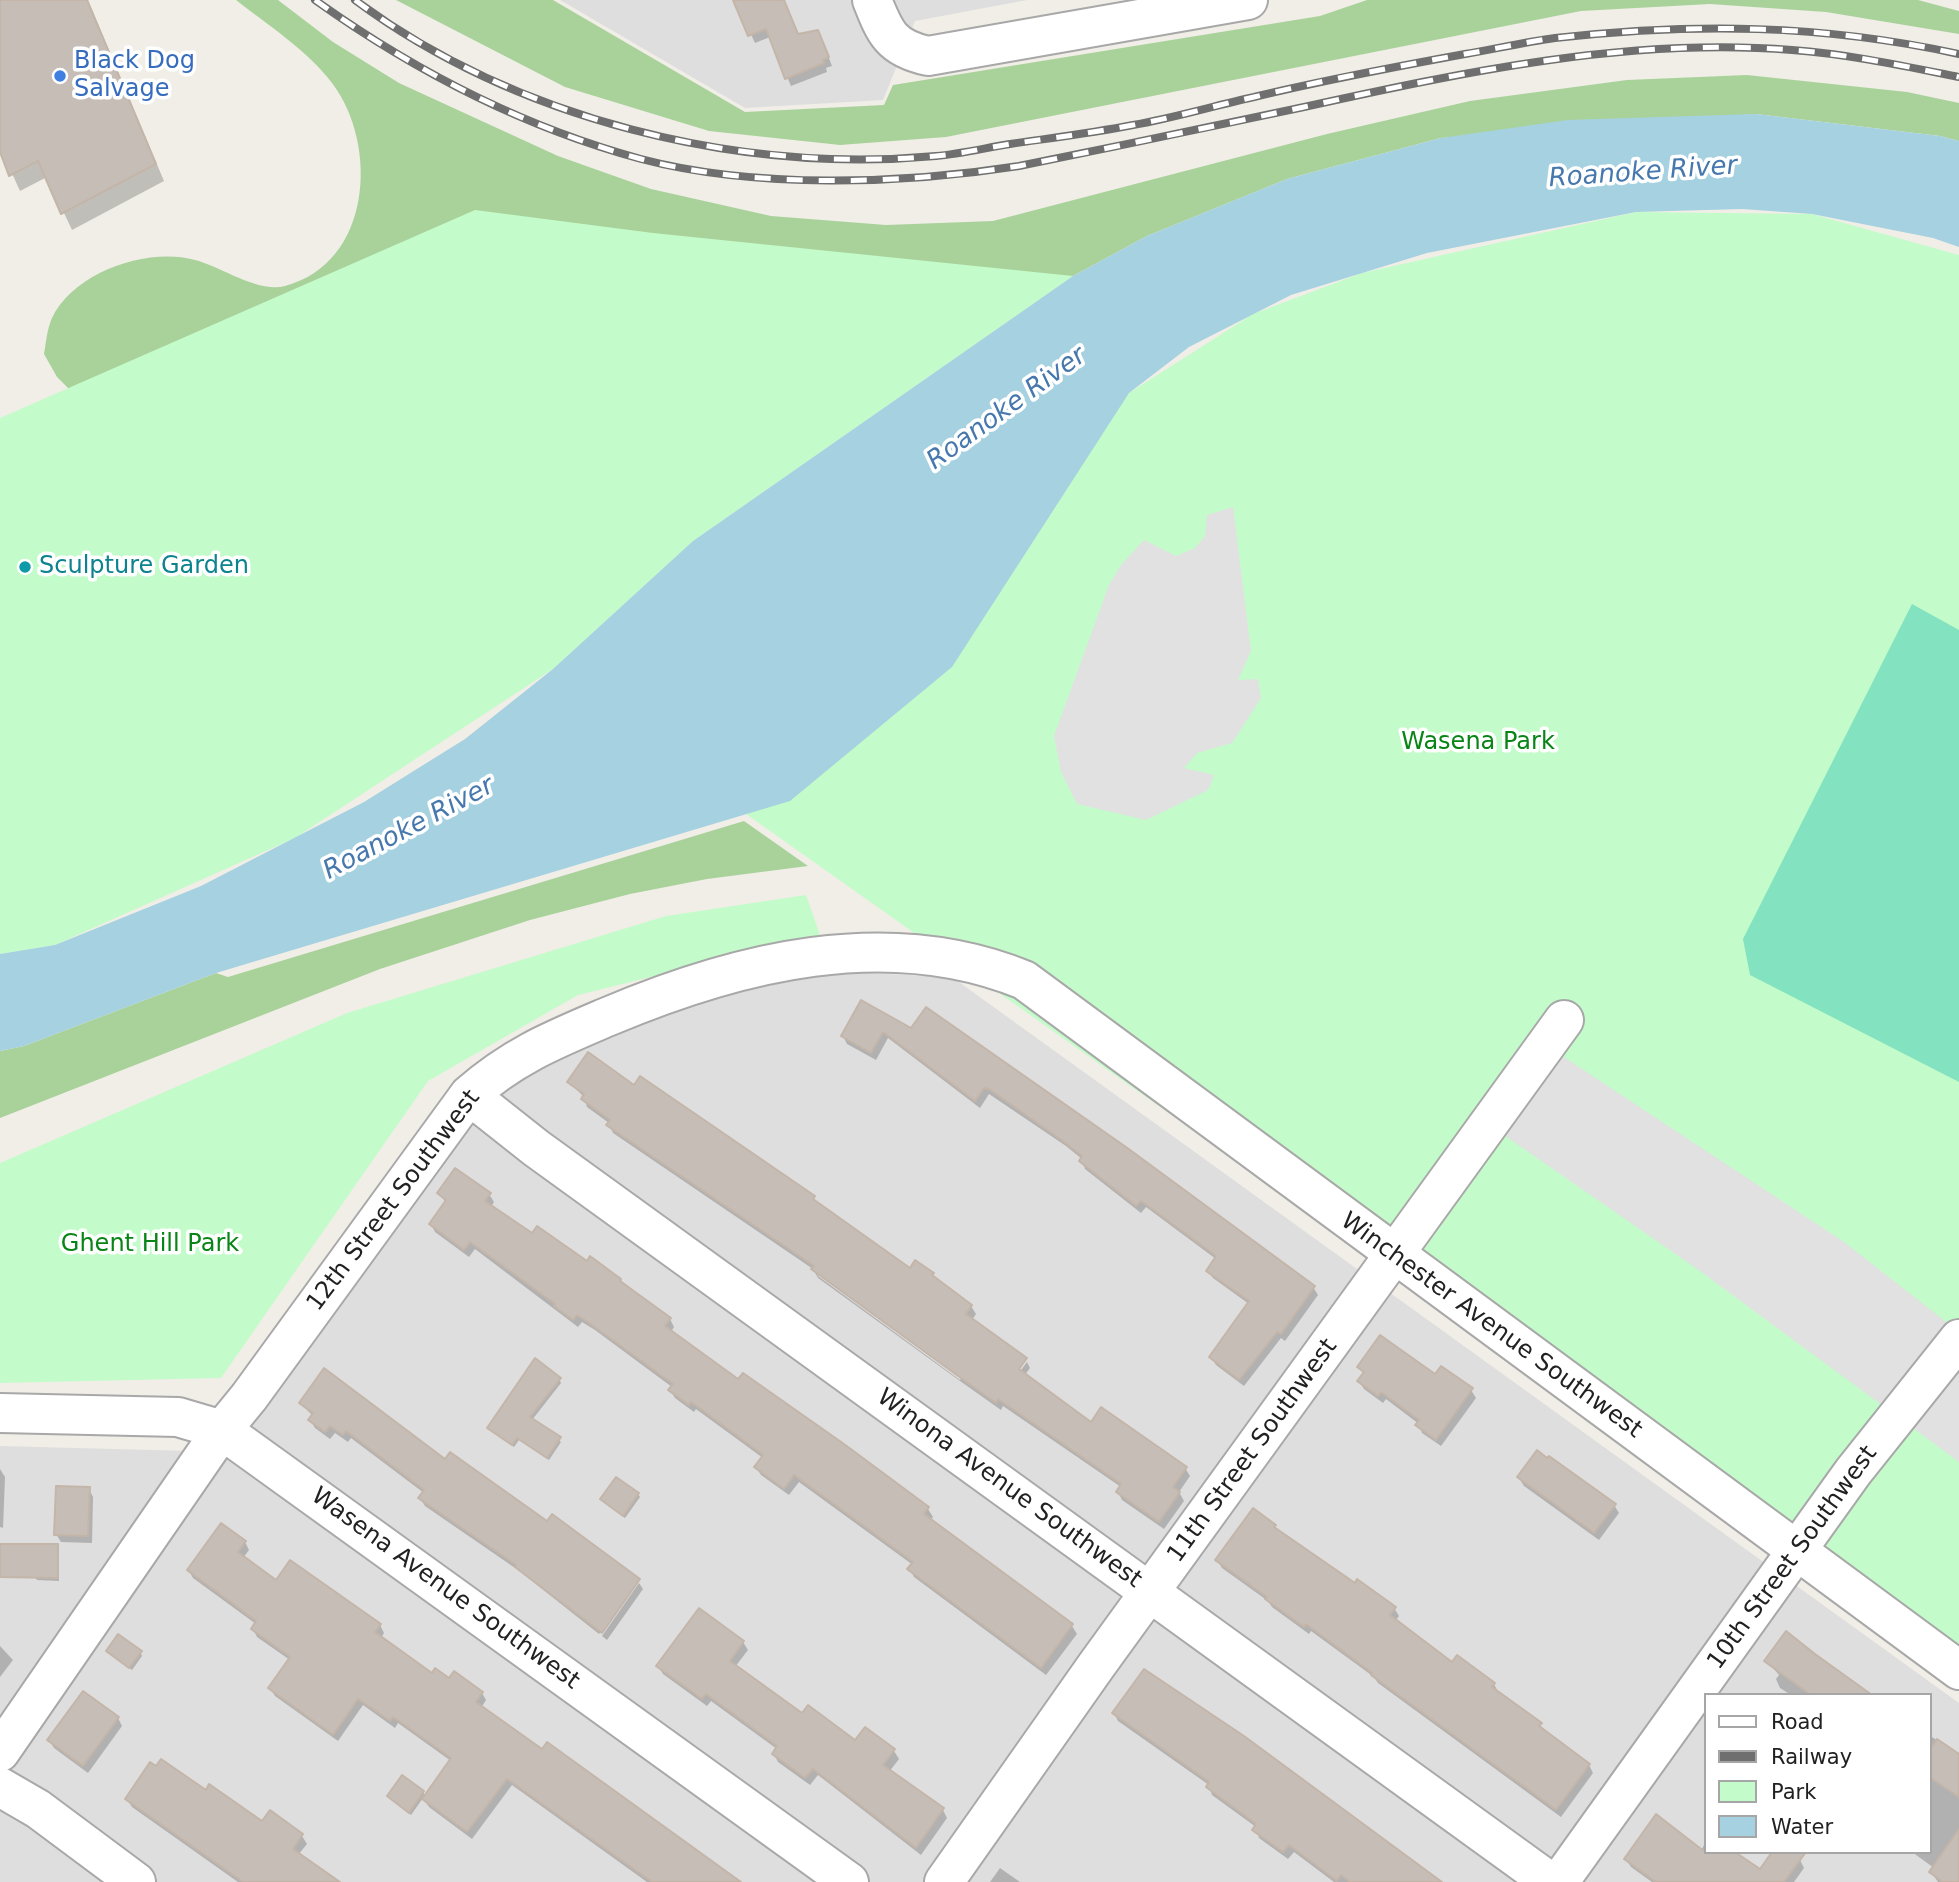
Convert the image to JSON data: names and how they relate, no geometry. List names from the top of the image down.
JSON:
{
  "streets": {
    "street": [
      "12th Street Southwest",
      "Winchester Avenue Southwest",
      "11th Street Southwest",
      "Winona Avenue Southwest",
      "10th Street Southwest",
      "Wasena Avenue Southwest"
    ]
  },
  "crossings": [
    ["12th Street Southwest", "Winchester Avenue Southwest"],
    ["12th Street Southwest", "Winona Avenue Southwest"],
    ["12th Street Southwest", "Wasena Avenue Southwest"],
    ["Winchester Avenue Southwest", "11th Street Southwest"],
    ["Winchester Avenue Southwest", "10th Street Southwest"],
    ["11th Street Southwest", "Winona Avenue Southwest"]
  ],
  "water": ["Roanoke River"],
  "parks": ["Wasena Park", "Ghent Hill Park"],
  "places": ["Black Dog Salvage", "Sculpture Garden"],
  "legend": [
    "Road",
    "Railway",
    "Park",
    "Water"
  ]
}
